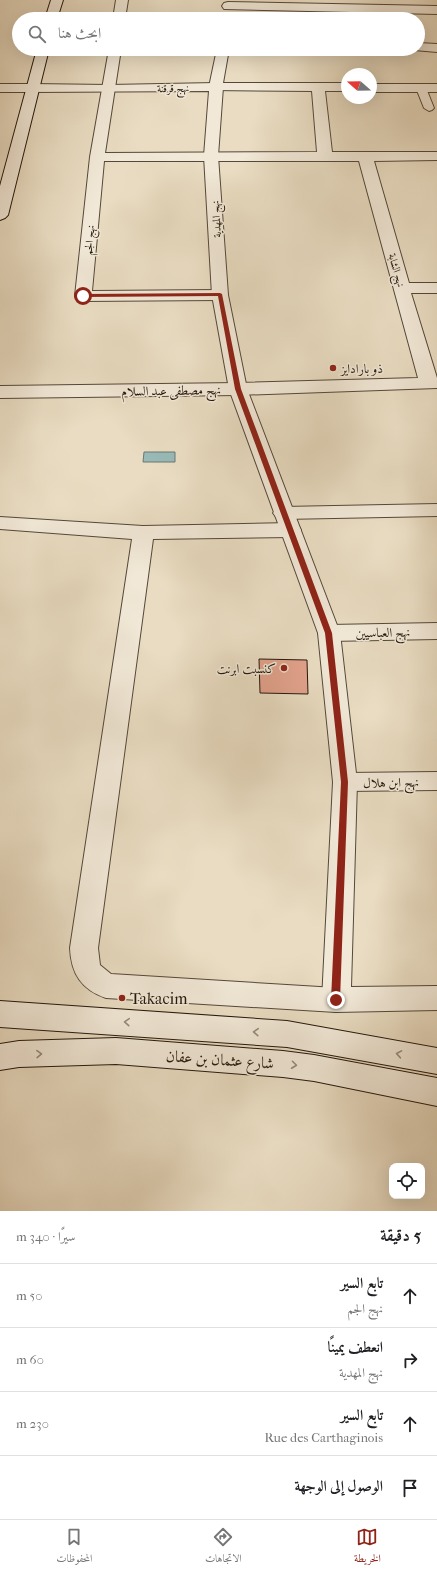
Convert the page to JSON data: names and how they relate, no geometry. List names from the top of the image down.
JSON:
{
  "streets": {
    "street": [
      "نهج قرقنة",
      "نهج المهدية",
      "نهج الجم",
      "نهج الشابة",
      "نهج مصطفى عبد السلام",
      "نهج العباسيين",
      "نهج ابن هلال",
      "شارع عثمان بن عفان"
    ]
  },
  "crossings": [
    ["نهج قرقنة", "نهج المهدية"],
    ["نهج قرقنة", "نهج الجم"],
    ["نهج المهدية", "نهج الجم"],
    ["نهج المهدية", "نهج مصطفى عبد السلام"],
    ["نهج المهدية", "نهج العباسيين"],
    ["نهج المهدية", "نهج ابن هلال"],
    ["نهج الشابة", "نهج مصطفى عبد السلام"]
  ],
  "places": ["ذو بارادايز", "كنسبت ابرنت", "Takacim"],
  "north": "left",
  "page": {
    "search": "ابحث هنا",
    "heading": ["5 دقيقة", "سيرًا · 340 m"],
    "list": [
      ["تابع السير", "نهج الجم", "50 m"],
      ["انعطف يمينًا", "نهج المهدية", "60 m"],
      ["تابع السير", "Rue des Carthaginois", "230 m"],
      "الوصول إلى الوجهة"
    ],
    "nav": ["الخريطة", "الاتجاهات", "المحفوظات"]
  }
}
